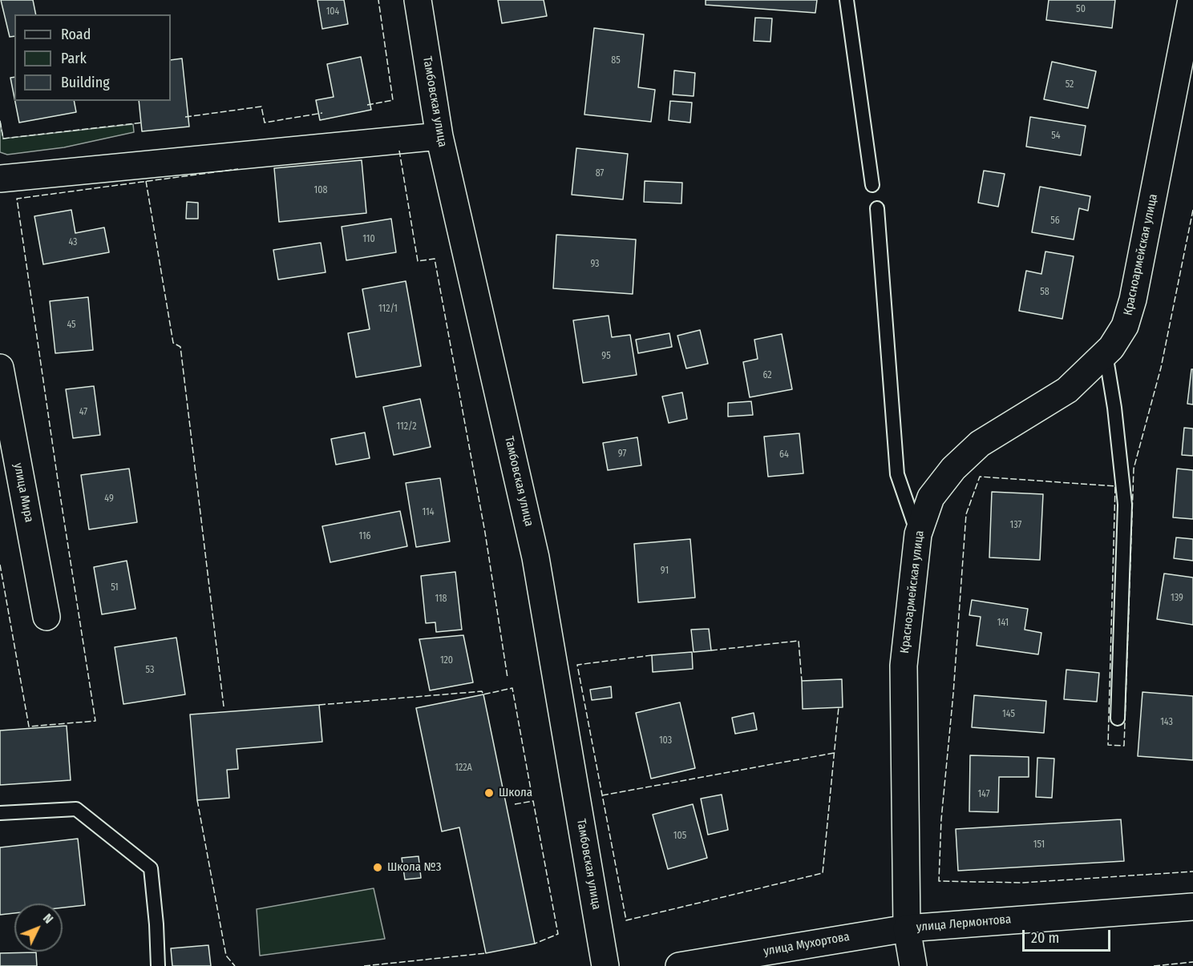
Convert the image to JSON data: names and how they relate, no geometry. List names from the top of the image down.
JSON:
{
  "streets": {
    "street": [
      "Тамбовская улица",
      "Красноармейская улица",
      "улица Мира",
      "улица Лермонтова",
      "улица Мухортова"
    ]
  },
  "crossings": [
    ["Красноармейская улица", "улица Лермонтова"],
    ["Красноармейская улица", "улица Мухортова"],
    ["улица Лермонтова", "улица Мухортова"]
  ],
  "places": ["Школа", "Школа №3"],
  "house_numbers": [
    "50",
    "104",
    "85",
    "52",
    "54",
    "87",
    "108",
    "56",
    "110",
    "43",
    "93",
    "58",
    "112/1",
    "45",
    "95",
    "62",
    "47",
    "112/2",
    "97",
    "64",
    "49",
    "114",
    "137",
    "116",
    "91",
    "51",
    "139",
    "118",
    "141",
    "120",
    "53",
    "145",
    "143",
    "103",
    "122А",
    "147",
    "105",
    "151"
  ],
  "legend": ["Road", "Park", "Building"],
  "scale_bar": "20 m",
  "north": "top right"
}
